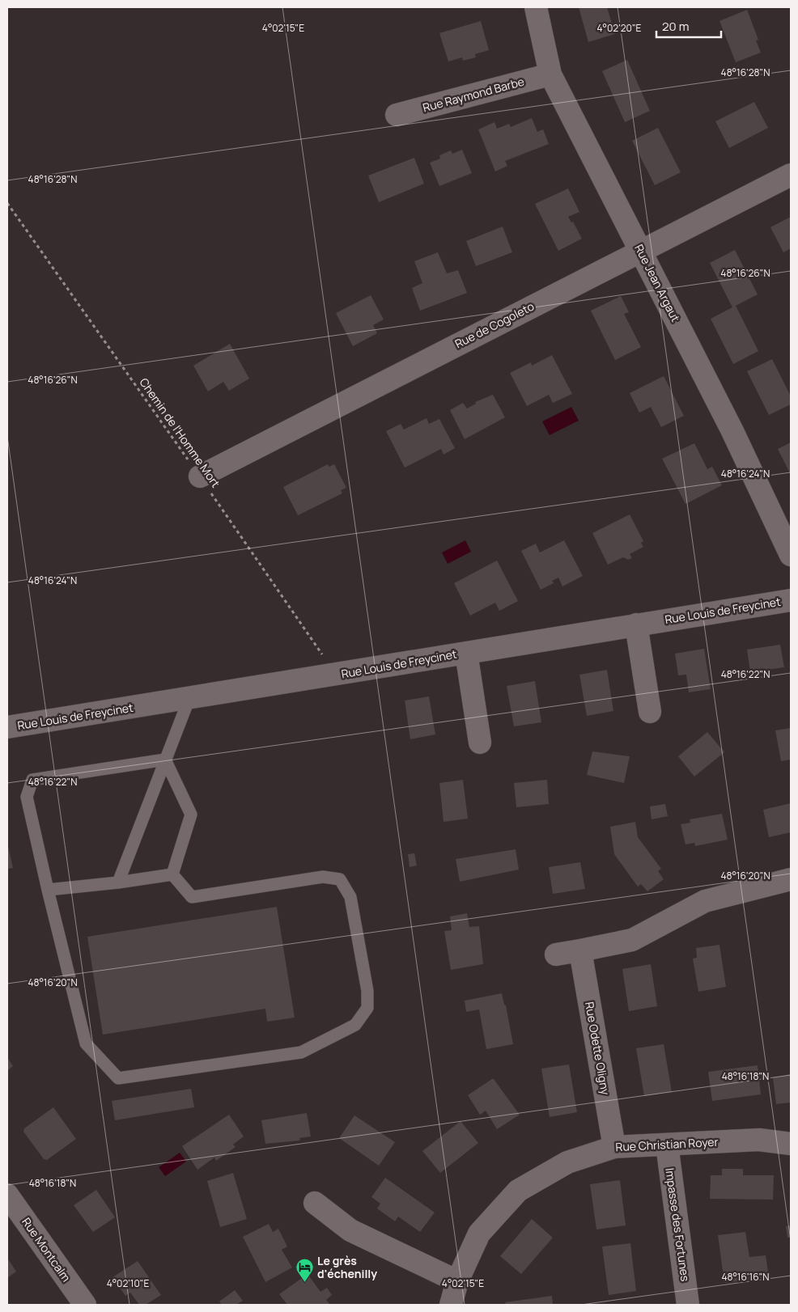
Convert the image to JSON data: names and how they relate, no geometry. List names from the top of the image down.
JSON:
{
  "streets": {
    "street": [
      "Rue Raymond Barbe",
      "Rue Jean Argaut",
      "Rue de Cogoleto",
      "Rue Louis de Freycinet",
      "Rue Odette Oligny",
      "Rue Christian Royer",
      "Impasse des Fortunes",
      "Rue Montcalm"
    ],
    "path": ["Chemin de l'Homme Mort"]
  },
  "crossings": [
    ["Rue Raymond Barbe", "Rue Jean Argaut"],
    ["Rue Jean Argaut", "Rue de Cogoleto"],
    ["Rue de Cogoleto", "Chemin de l'Homme Mort"],
    ["Chemin de l'Homme Mort", "Rue Louis de Freycinet"],
    ["Rue Odette Oligny", "Rue Christian Royer"],
    ["Rue Christian Royer", "Impasse des Fortunes"]
  ],
  "places": {
    "hotel": ["Le grès d'échenilly"]
  },
  "scale_bar": "20 m",
  "coordinates": [
    "4°02'15\"E",
    "4°02'20\"E",
    "48°16'28\"N",
    "48°16'26\"N",
    "48°16'24\"N",
    "48°16'22\"N",
    "48°16'20\"N",
    "48°16'18\"N",
    "48°16'16\"N",
    "4°02'10\"E"
  ]
}
